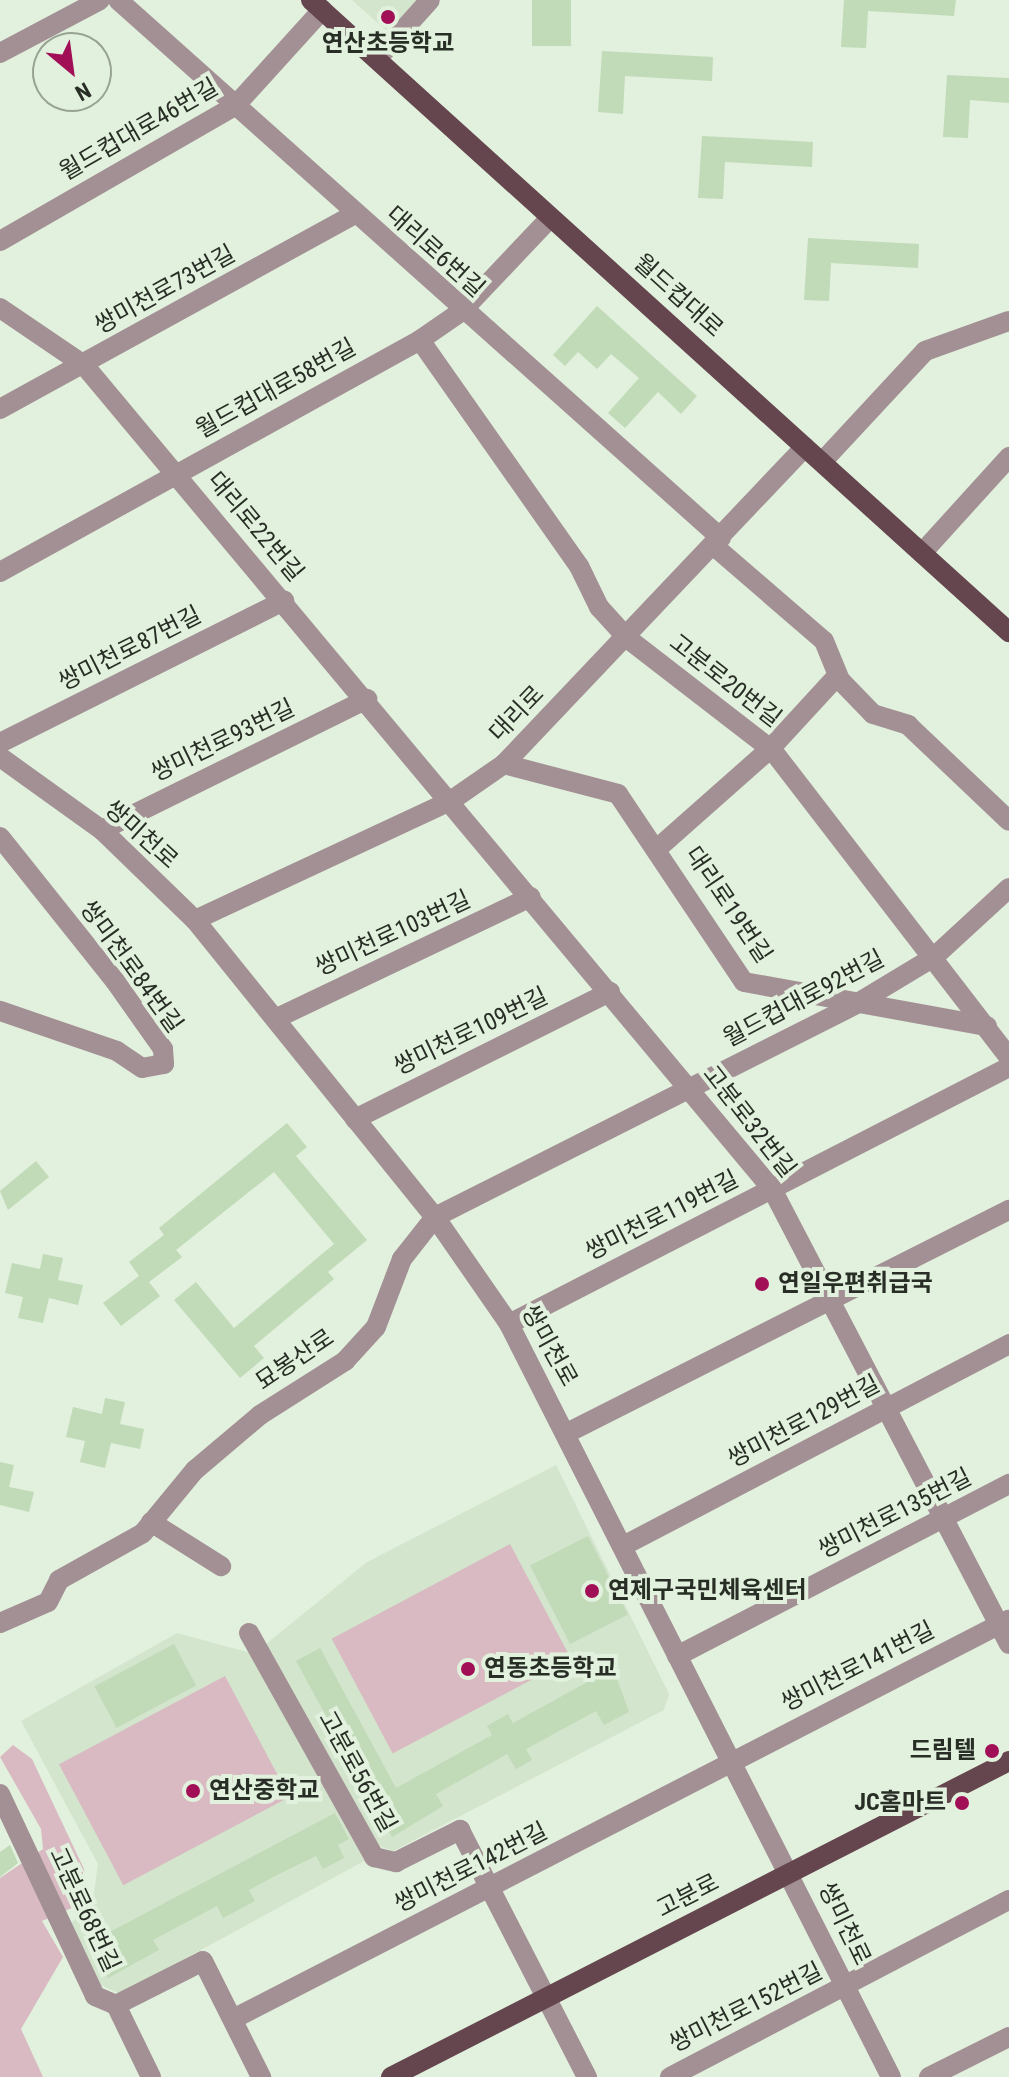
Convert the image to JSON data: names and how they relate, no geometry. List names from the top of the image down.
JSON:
{
  "streets": {
    "main road": ["월드컵대로", "고분로"],
    "street": [
      "월드컵대로46번길",
      "대리로6번길",
      "쌍미천로73번길",
      "월드컵대로58번길",
      "대리로22번길",
      "쌍미천로87번길",
      "고분로20번길",
      "대리로",
      "쌍미천로93번길",
      "쌍미천로",
      "대리로19번길",
      "쌍미천로103번길",
      "쌍미천로84번길",
      "월드컵대로92번길",
      "쌍미천로109번길",
      "고분로32번길",
      "쌍미천로119번길",
      "묘봉산로",
      "쌍미천로129번길",
      "쌍미천로135번길",
      "쌍미천로141번길",
      "고분로56번길",
      "쌍미천로142번길",
      "고분로68번길",
      "쌍미천로152번길"
    ]
  },
  "crossings": [
    ["월드컵대로46번길", "대리로6번길"],
    ["월드컵대로46번길", "월드컵대로"],
    ["대리로6번길", "쌍미천로73번길"],
    ["대리로6번길", "월드컵대로58번길"],
    ["대리로6번길", "대리로"],
    ["쌍미천로73번길", "대리로22번길"],
    ["월드컵대로", "월드컵대로58번길"],
    ["월드컵대로", "대리로"],
    ["월드컵대로58번길", "대리로22번길"],
    ["월드컵대로58번길", "고분로20번길"],
    ["대리로22번길", "쌍미천로87번길"],
    ["대리로22번길", "대리로"],
    ["대리로22번길", "쌍미천로93번길"],
    ["대리로22번길", "고분로32번길"],
    ["고분로20번길", "대리로"],
    ["고분로20번길", "대리로19번길"],
    ["고분로20번길", "월드컵대로92번길"],
    ["대리로", "쌍미천로"],
    ["대리로", "대리로19번길"],
    ["대리로", "고분로32번길"],
    ["쌍미천로93번길", "쌍미천로"],
    ["쌍미천로", "쌍미천로103번길"],
    ["쌍미천로", "월드컵대로92번길"],
    ["쌍미천로", "쌍미천로109번길"],
    ["쌍미천로", "쌍미천로119번길"],
    ["쌍미천로", "묘봉산로"],
    ["쌍미천로", "쌍미천로129번길"],
    ["쌍미천로", "쌍미천로135번길"],
    ["쌍미천로", "쌍미천로141번길"],
    ["쌍미천로", "쌍미천로142번길"],
    ["쌍미천로", "고분로"],
    ["쌍미천로", "쌍미천로152번길"],
    ["대리로19번길", "월드컵대로92번길"],
    ["쌍미천로103번길", "고분로32번길"],
    ["월드컵대로92번길", "고분로32번길"],
    ["월드컵대로92번길", "묘봉산로"],
    ["쌍미천로109번길", "고분로32번길"],
    ["고분로32번길", "쌍미천로119번길"],
    ["고분로32번길", "쌍미천로129번길"],
    ["고분로32번길", "쌍미천로135번길"],
    ["고분로32번길", "쌍미천로141번길"],
    ["쌍미천로141번길", "쌍미천로142번길"],
    ["고분로56번길", "쌍미천로142번길"],
    ["고분로56번길", "고분로"],
    ["쌍미천로142번길", "고분로68번길"]
  ],
  "places": [
    "연산초등학교",
    "연일우편취급국",
    "연제구국민체육센터",
    "연동초등학교",
    "드림텔",
    "연산중학교",
    "JC홈마트"
  ],
  "north": "bottom right"
}
